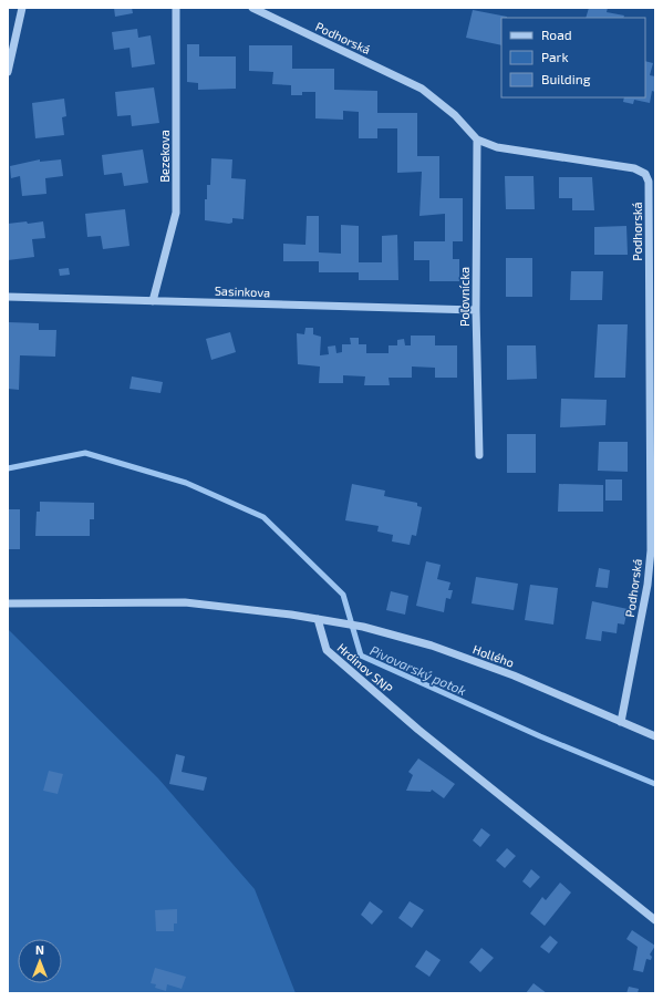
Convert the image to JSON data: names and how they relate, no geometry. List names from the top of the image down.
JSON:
{
  "streets": {
    "street": [
      "Podhorská",
      "Bezekova",
      "Sasinkova",
      "Poľovnícka",
      "Hollého",
      "Hrdinov SNP"
    ]
  },
  "crossings": [
    ["Podhorská", "Poľovnícka"],
    ["Podhorská", "Hollého"],
    ["Bezekova", "Sasinkova"],
    ["Sasinkova", "Poľovnícka"],
    ["Hollého", "Hrdinov SNP"]
  ],
  "water": ["Pivovarský potok"],
  "legend": ["Road", "Park", "Building"],
  "north": "top"
}
